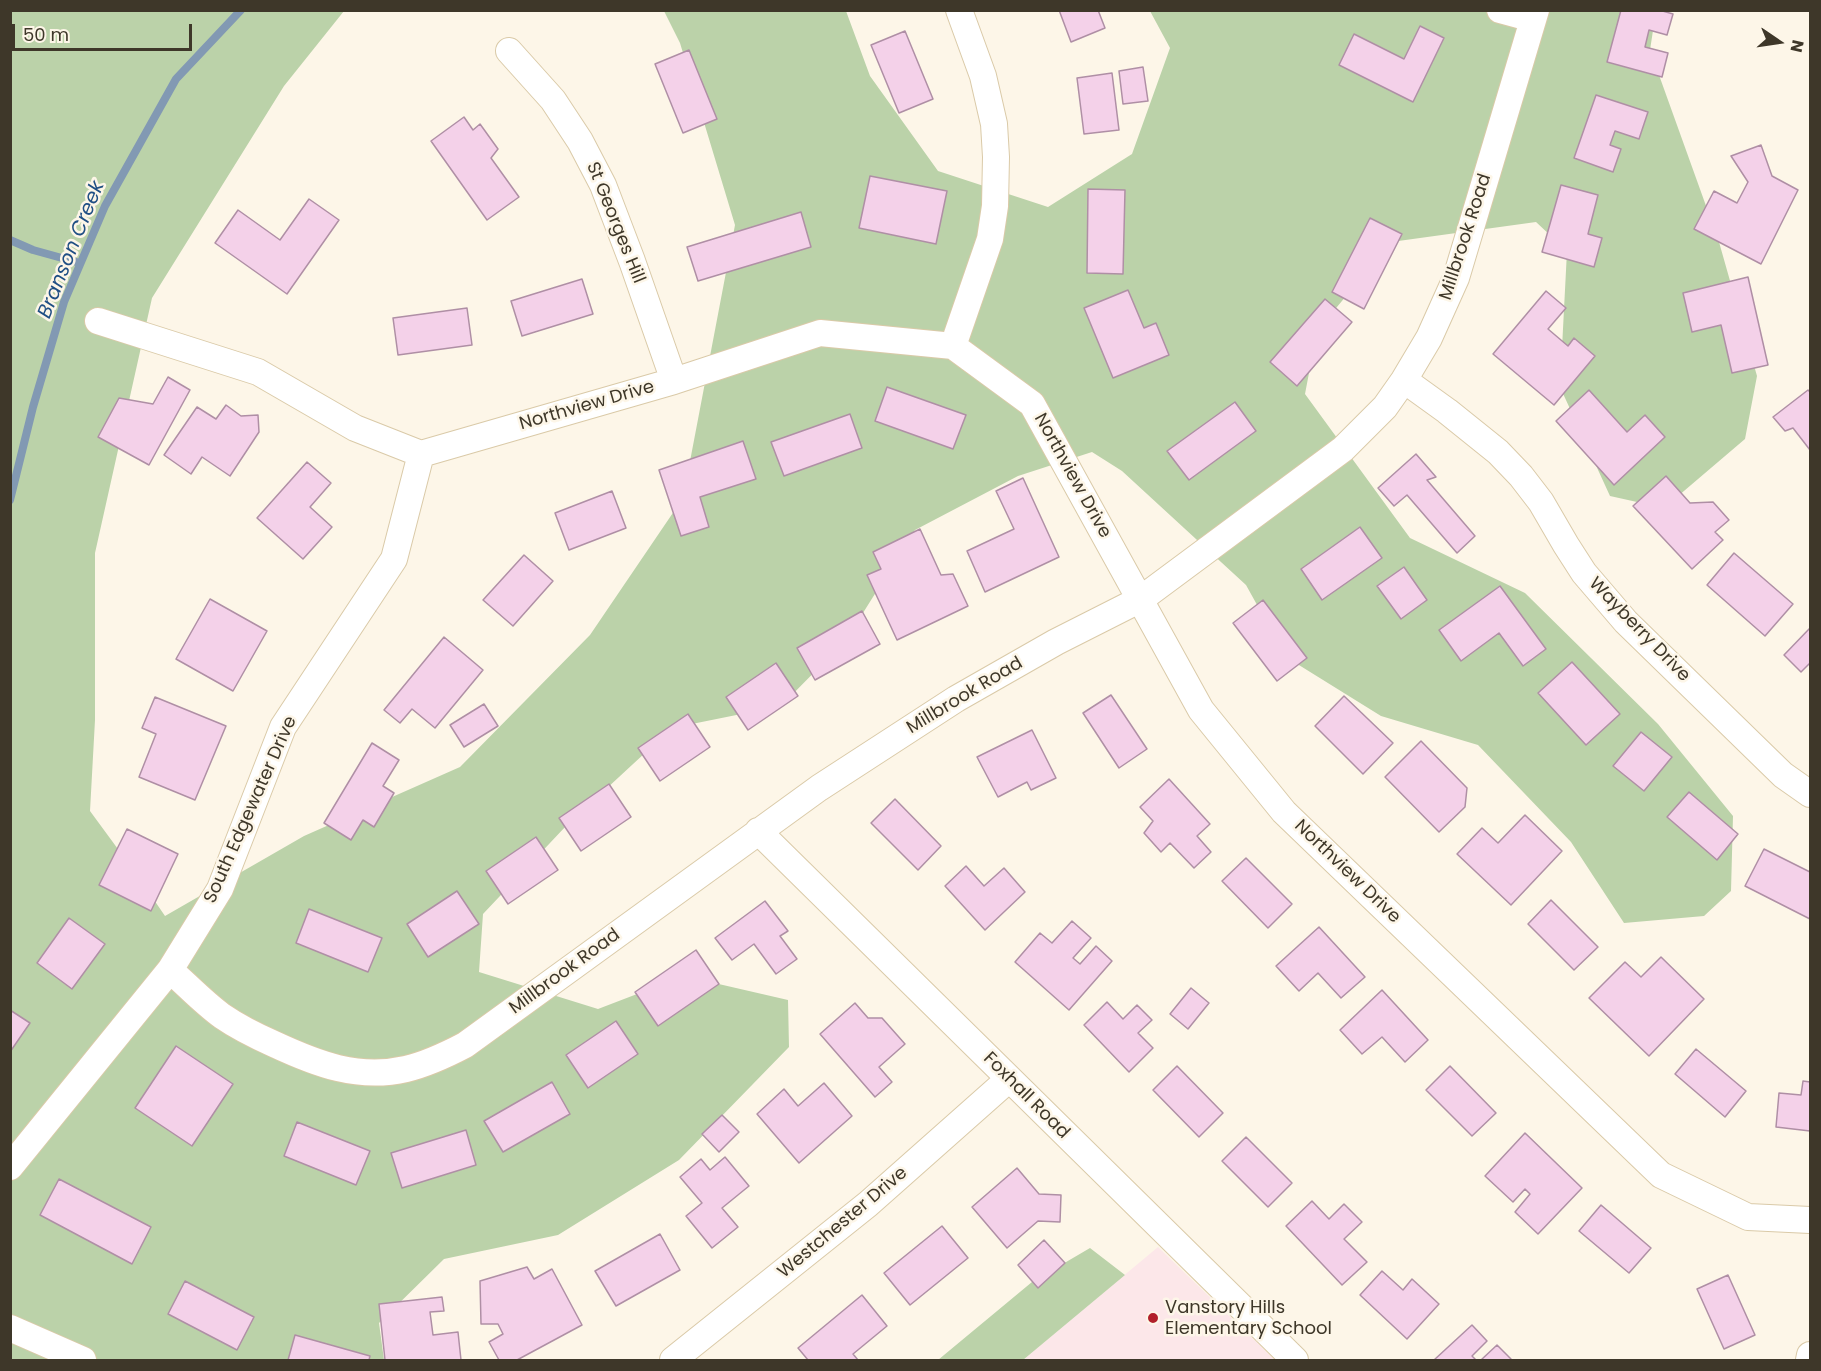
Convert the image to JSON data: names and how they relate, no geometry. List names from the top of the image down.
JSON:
{
  "streets": {
    "street": [
      "St Georges Hill",
      "Millbrook Road",
      "Northview Drive",
      "Wayberry Drive",
      "South Edgewater Drive",
      "Foxhall Road",
      "Westchester Drive"
    ]
  },
  "crossings": [
    ["St Georges Hill", "Northview Drive"],
    ["Millbrook Road", "Northview Drive"],
    ["Millbrook Road", "Wayberry Drive"],
    ["Millbrook Road", "South Edgewater Drive"],
    ["Millbrook Road", "Foxhall Road"],
    ["Northview Drive", "South Edgewater Drive"],
    ["Foxhall Road", "Westchester Drive"]
  ],
  "water": ["Branson Creek"],
  "places": ["Vanstory Hills Elementary School"],
  "scale_bar": "50 m",
  "north": "right"
}
